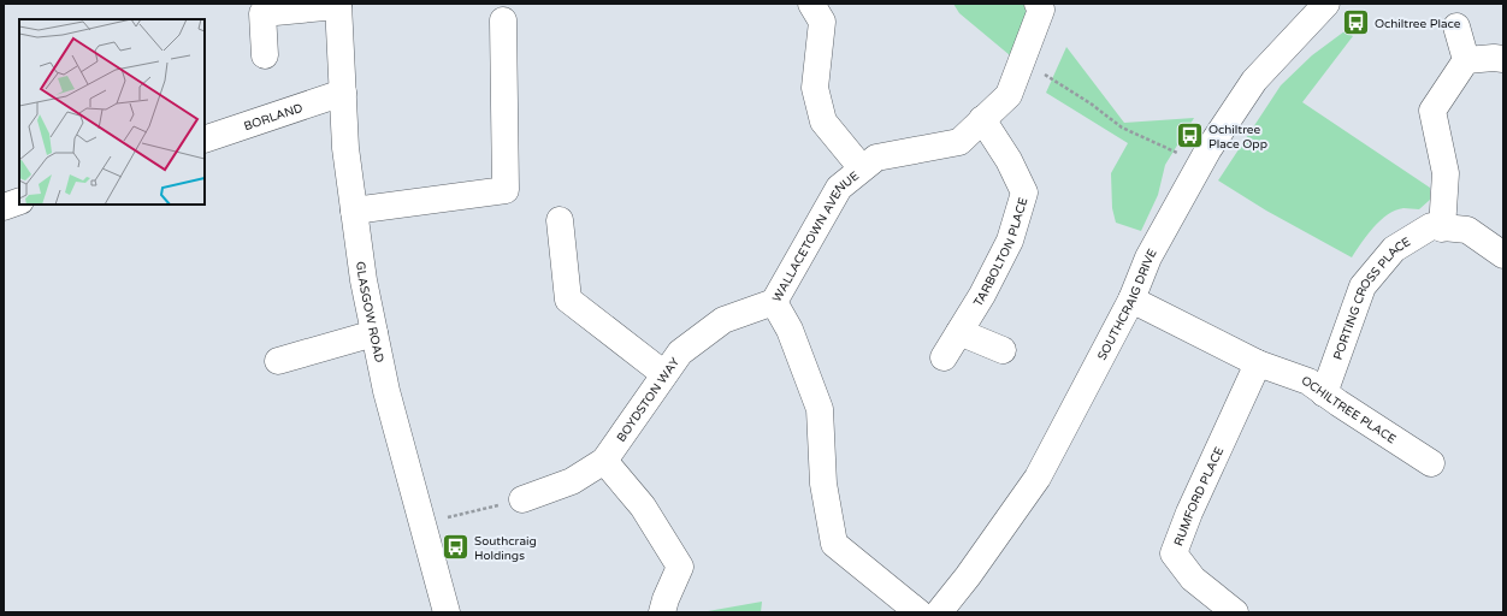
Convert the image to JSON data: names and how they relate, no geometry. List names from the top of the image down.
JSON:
{
  "streets": {
    "street": [
      "BORLAND",
      "WALLACETOWN AVENUE",
      "TARBOLTON PLACE",
      "PORTING CROSS PLACE",
      "SOUTHCRAIG DRIVE",
      "GLASGOW ROAD",
      "BOYDSTON WAY",
      "OCHILTREE PLACE",
      "RUMFORD PLACE"
    ]
  },
  "crossings": [
    ["BORLAND", "GLASGOW ROAD"],
    ["WALLACETOWN AVENUE", "TARBOLTON PLACE"],
    ["WALLACETOWN AVENUE", "BOYDSTON WAY"],
    ["PORTING CROSS PLACE", "OCHILTREE PLACE"],
    ["SOUTHCRAIG DRIVE", "OCHILTREE PLACE"],
    ["OCHILTREE PLACE", "RUMFORD PLACE"]
  ],
  "places": {
    "bus stop": ["Ochiltree Place", "Ochiltree Place Opp", "Southcraig Holdings"]
  }
}
